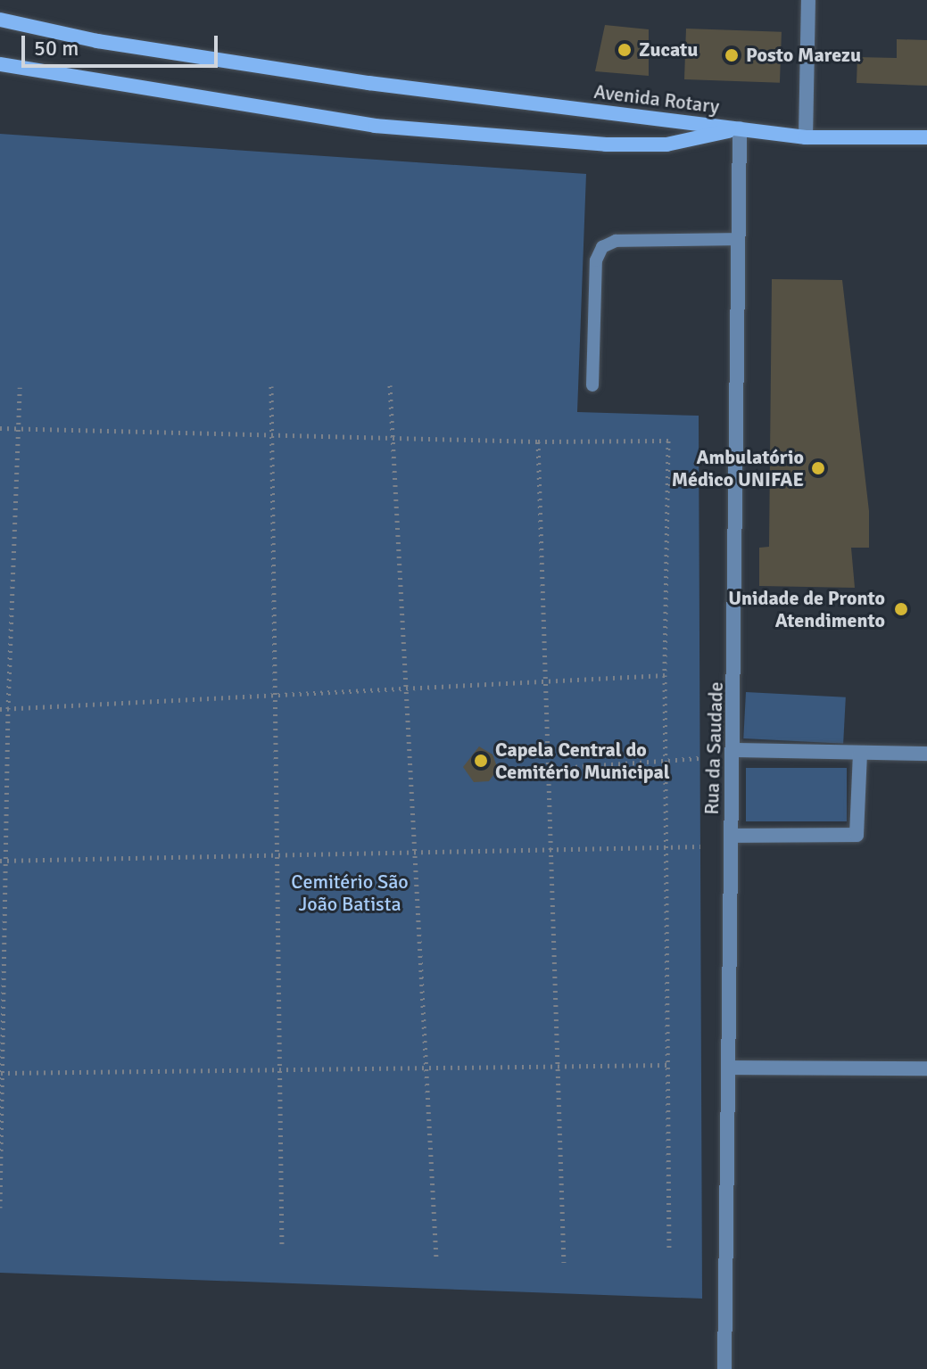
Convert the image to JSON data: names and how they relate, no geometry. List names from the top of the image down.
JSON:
{
  "streets": {
    "main road": ["Avenida Rotary"],
    "street": ["Rua da Saudade"]
  },
  "crossings": [
    ["Avenida Rotary", "Rua da Saudade"]
  ],
  "parks": ["Cemitério São João Batista"],
  "places": [
    "Zucatu",
    "Posto Marezu",
    "Ambulatório Médico UNIFAE",
    "Unidade de Pronto Atendimento",
    "Capela Central do Cemitério Municipal"
  ],
  "scale_bar": "50 m"
}
